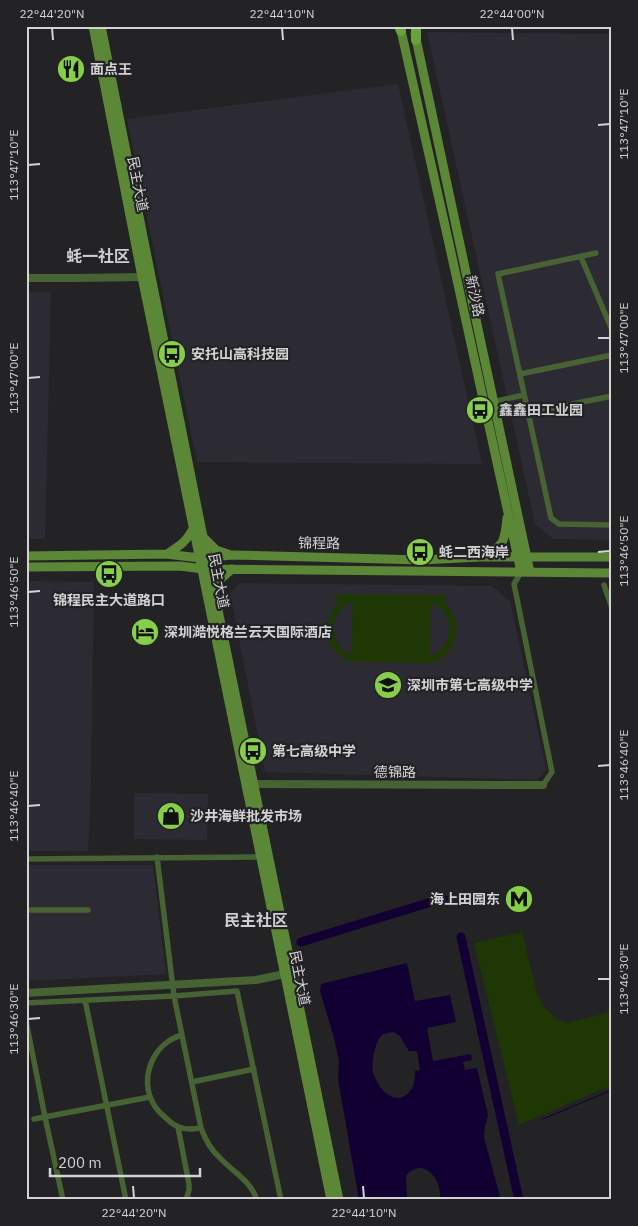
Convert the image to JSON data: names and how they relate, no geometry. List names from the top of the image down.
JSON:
{
  "streets": {
    "main road": ["民主大道", "新沙路", "锦程路"],
    "street": ["德锦路"]
  },
  "crossings": [
    ["民主大道", "锦程路"],
    ["民主大道", "德锦路"],
    ["新沙路", "锦程路"]
  ],
  "districts": ["蚝一社区", "民主社区"],
  "places": {
    "restaurant": ["面点王"],
    "bus stop": [
      "安托山高科技园",
      "鑫鑫田工业园",
      "蚝二西海岸",
      "锦程民主大道路口",
      "第七高级中学"
    ],
    "hotel": ["深圳澔悦格兰云天国际酒店"],
    "school or university": ["深圳市第七高级中学"],
    "shop": ["沙井海鲜批发市场"],
    "metro station": ["海上田园东"]
  },
  "scale_bar": "200 m",
  "coordinates": [
    "22°44'20\"N",
    "22°44'10\"N",
    "22°44'00\"N",
    "113°47'10\"E",
    "113°47'00\"E",
    "113°46'50\"E",
    "113°46'40\"E",
    "113°46'30\"E"
  ]
}
